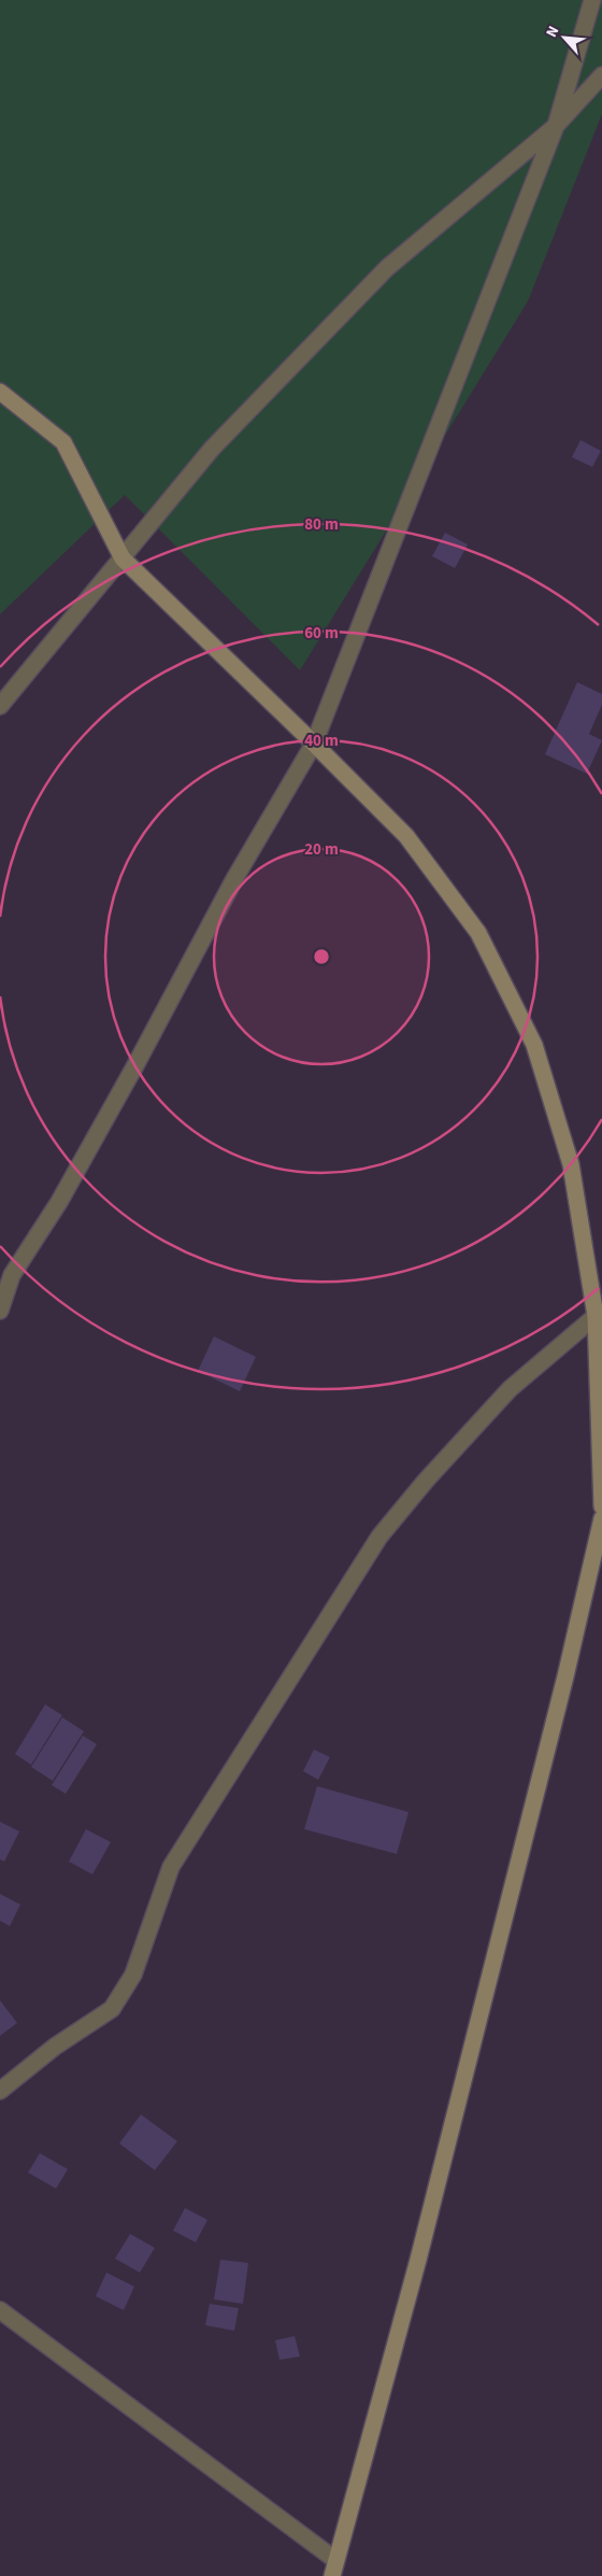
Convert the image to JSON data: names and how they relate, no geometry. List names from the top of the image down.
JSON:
{
  "north": "top left",
  "rings": [
    "80 m",
    "60 m",
    "40 m",
    "20 m"
  ]
}
